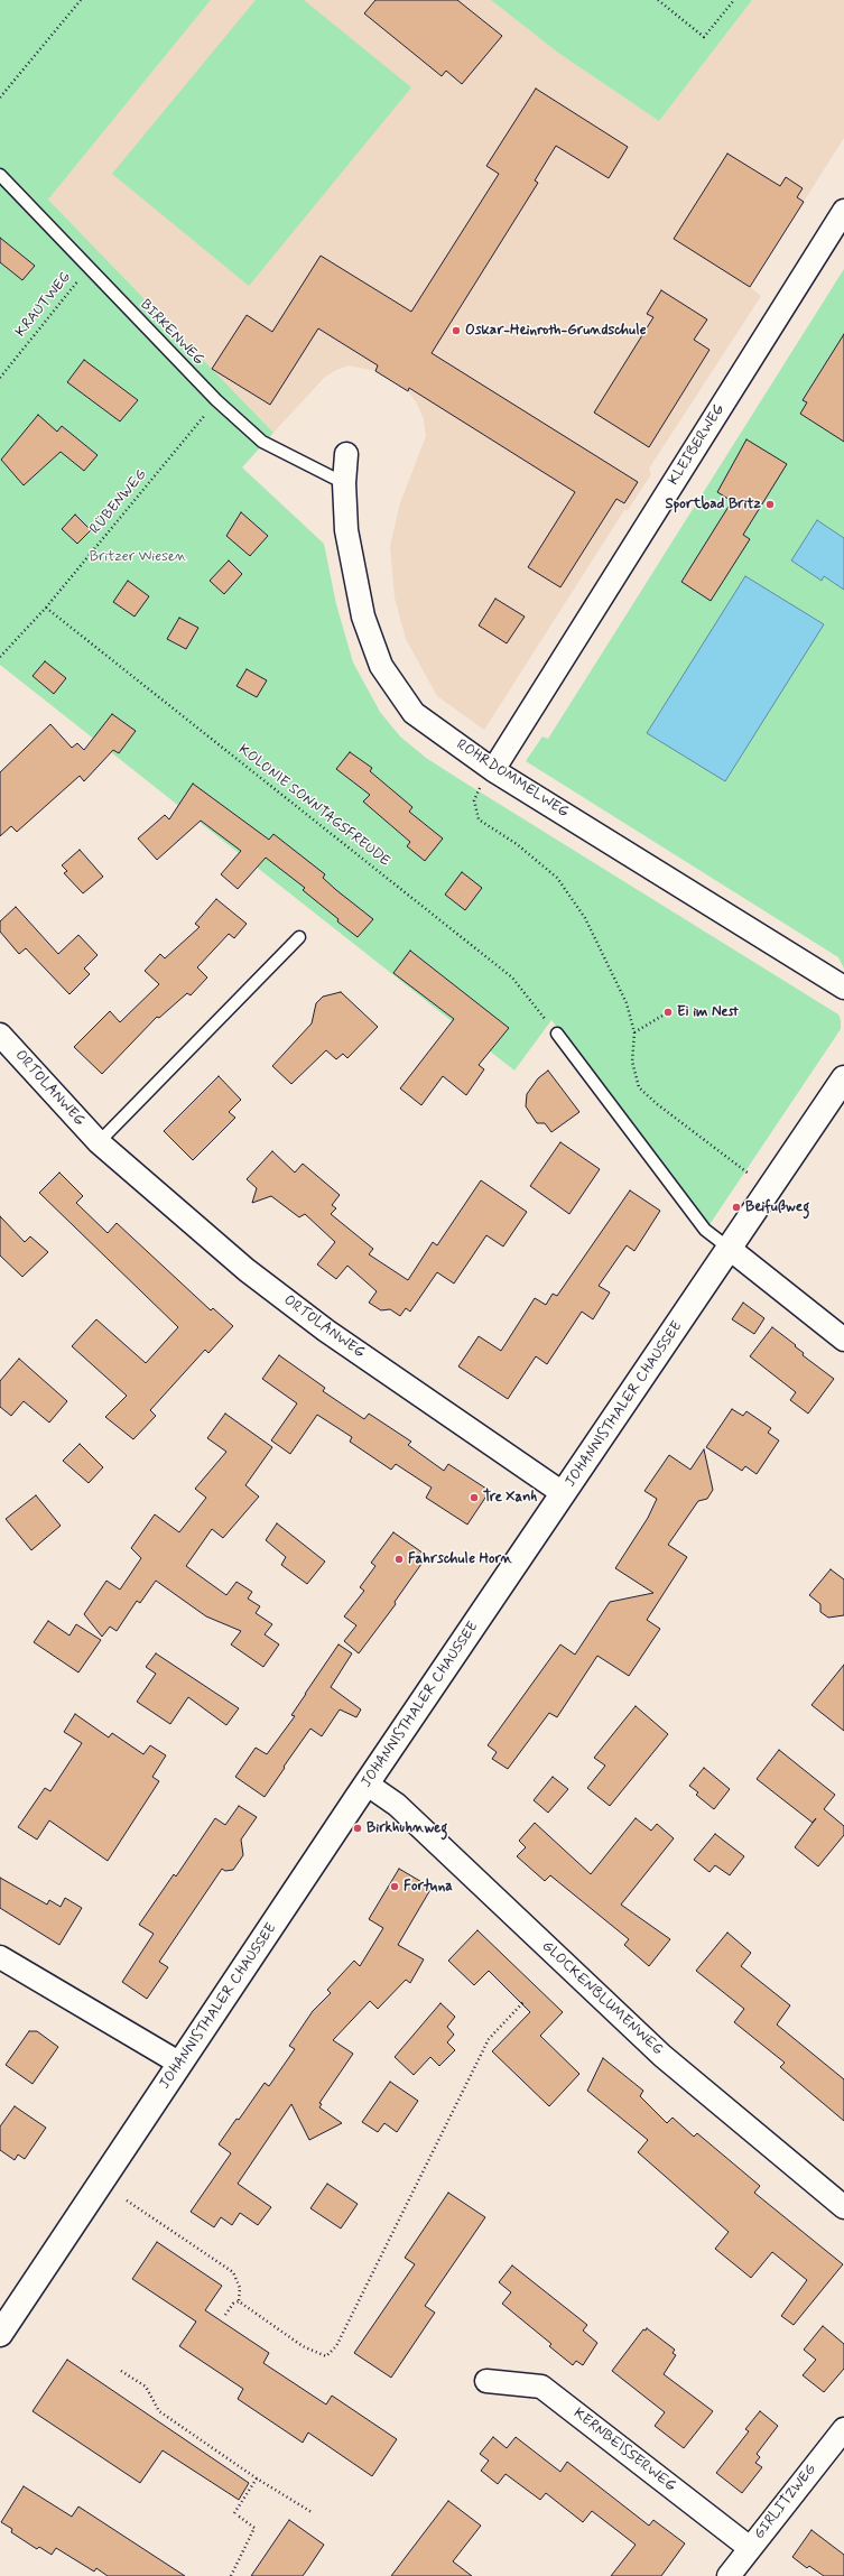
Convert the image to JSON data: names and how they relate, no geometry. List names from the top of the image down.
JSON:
{
  "streets": {
    "street": [
      "KLEIBERWEG",
      "ROHRDOMMELWEG",
      "ORTOLANWEG",
      "JOHANNISTHALER CHAUSSEE",
      "GLOCKENBLUMENWEG",
      "KERNBEISSERWEG",
      "GIRLITZWEG"
    ],
    "lane": ["BIRKENWEG"],
    "path": ["KRAUTWEG", "RÜBENWEG", "KOLONIE SONNTAGSFREUDE"]
  },
  "crossings": [
    ["KRAUTWEG", "BIRKENWEG"],
    ["BIRKENWEG", "RÜBENWEG"],
    ["BIRKENWEG", "ROHRDOMMELWEG"],
    ["KLEIBERWEG", "ROHRDOMMELWEG"],
    ["RÜBENWEG", "KOLONIE SONNTAGSFREUDE"],
    ["ORTOLANWEG", "JOHANNISTHALER CHAUSSEE"],
    ["JOHANNISTHALER CHAUSSEE", "GLOCKENBLUMENWEG"],
    ["KERNBEISSERWEG", "GIRLITZWEG"]
  ],
  "parks": ["Britzer Wiesen"],
  "places": [
    "Oskar-Heinroth-Grundschule",
    "Sportbad Britz",
    "Ei im Nest",
    "Beifußweg",
    "Tre Xanh",
    "Fahrschule Horn",
    "Birkhuhnweg",
    "Fortuna"
  ]
}
